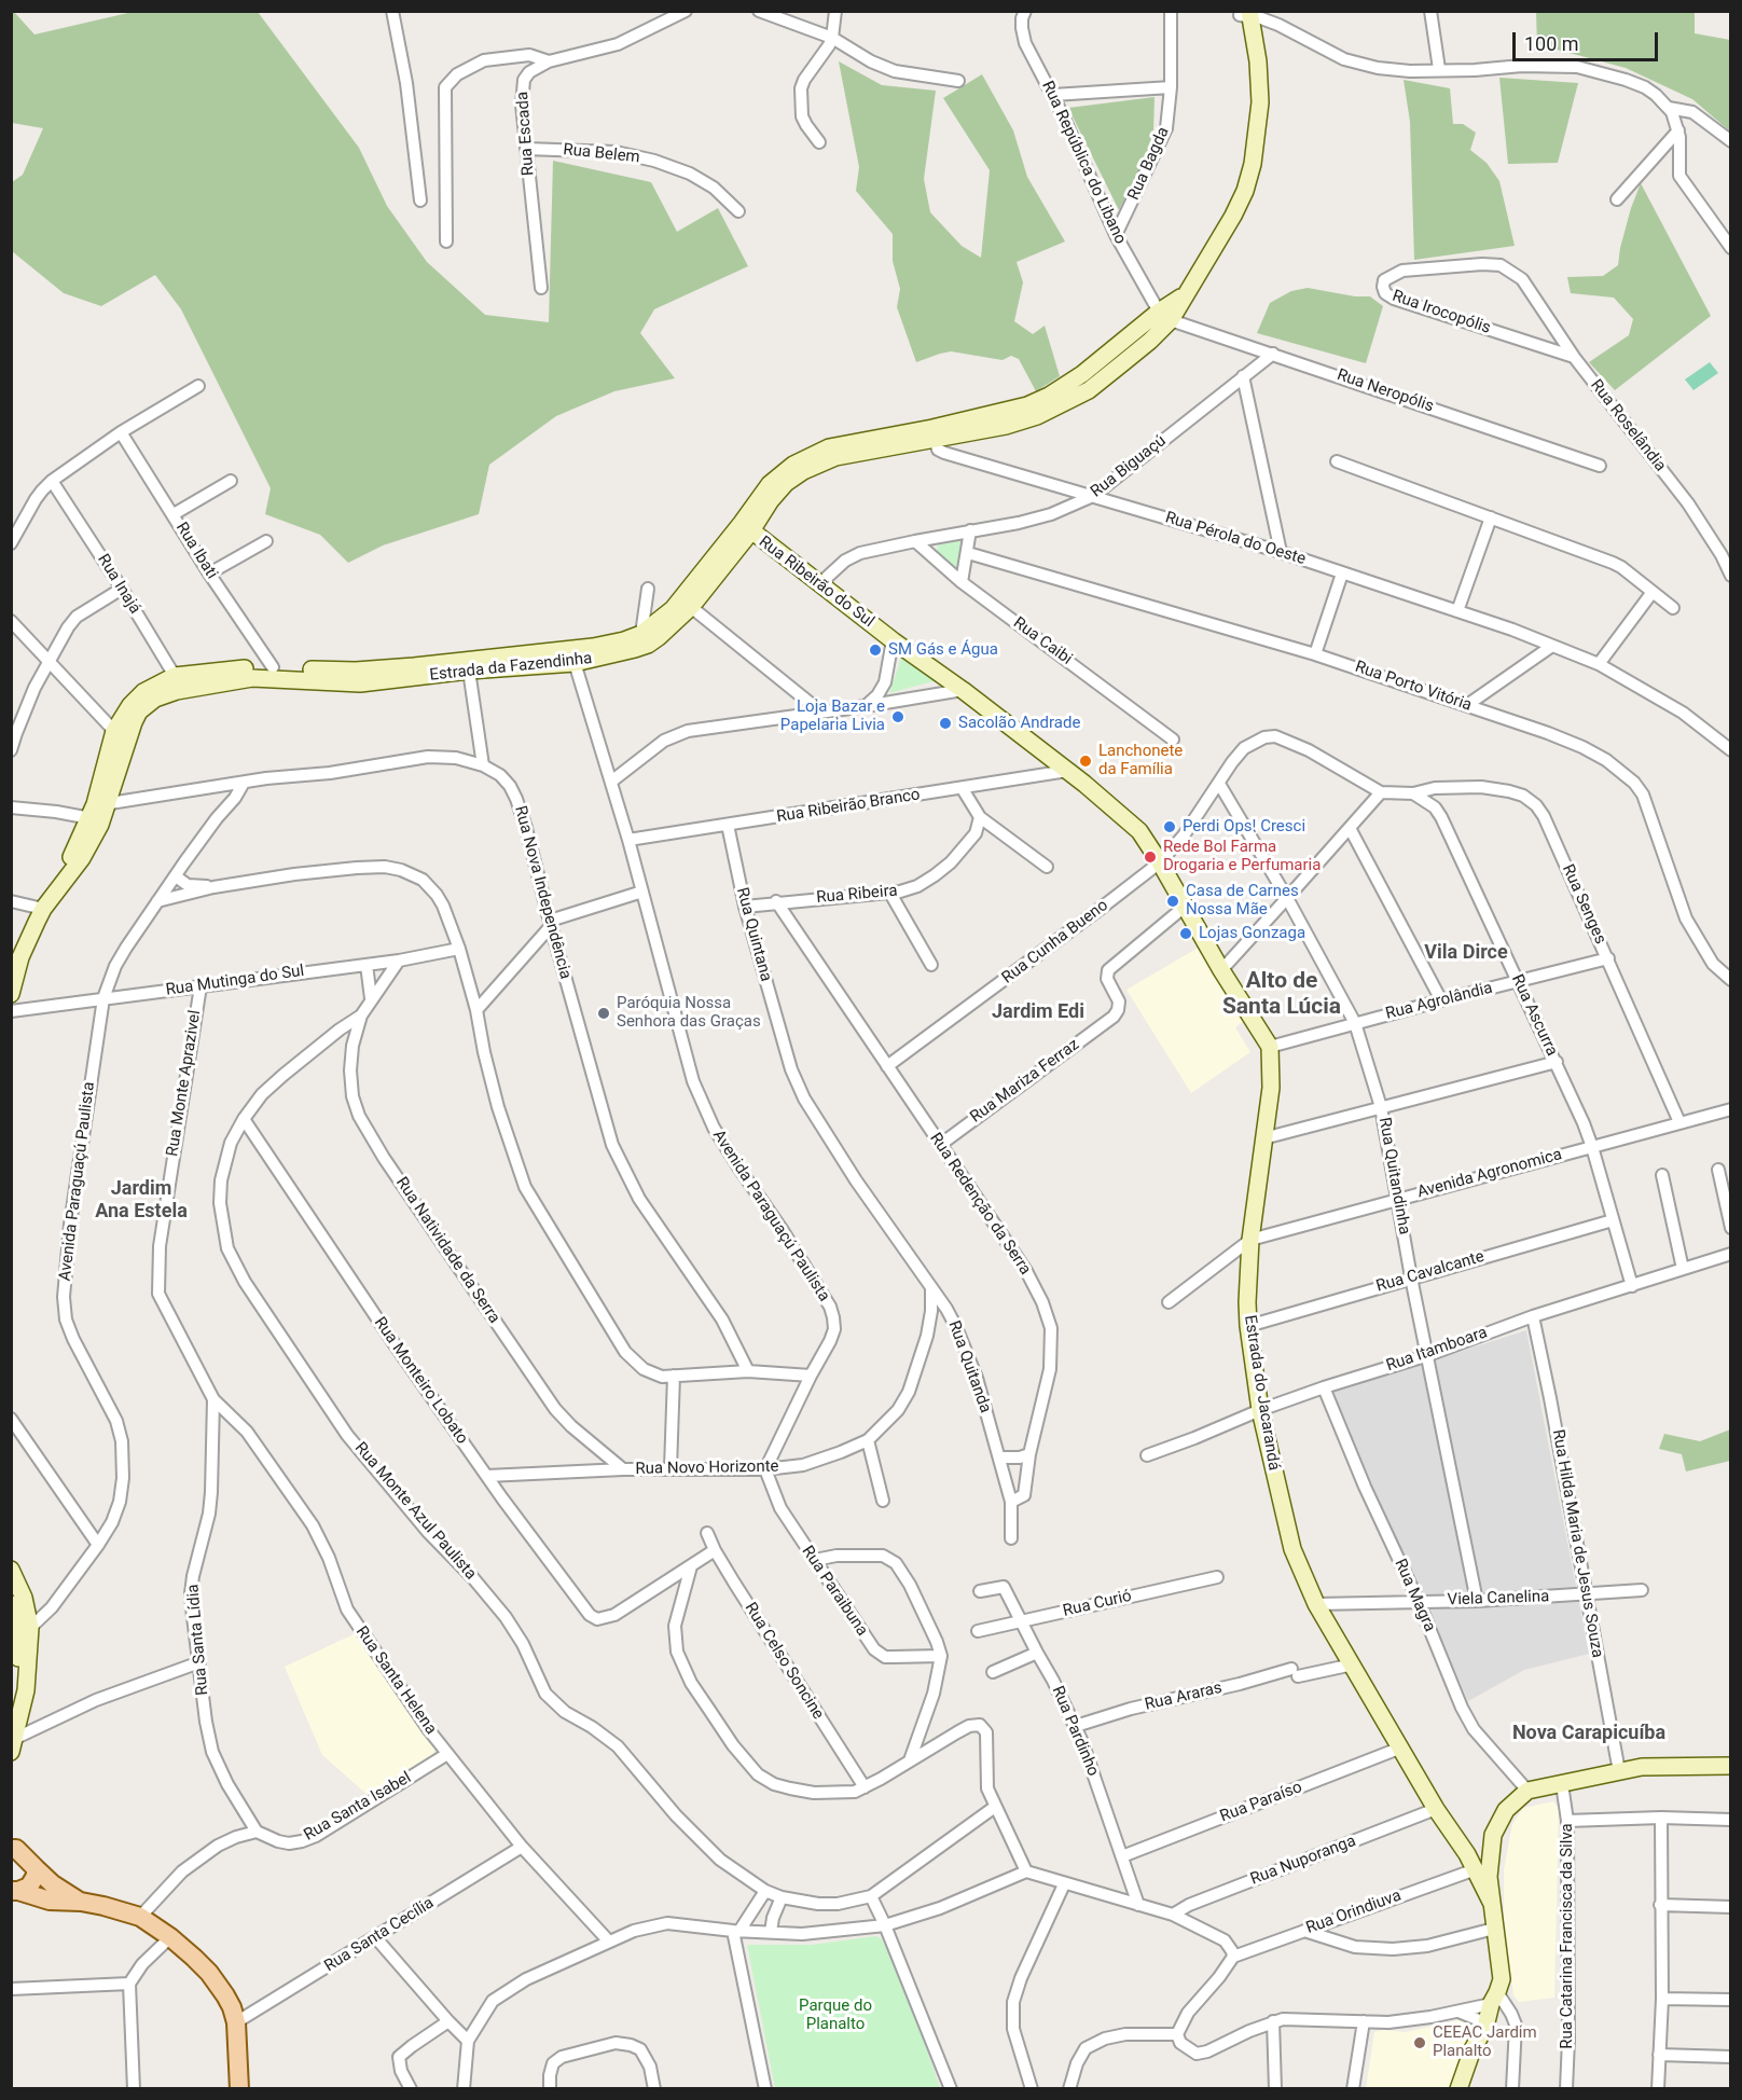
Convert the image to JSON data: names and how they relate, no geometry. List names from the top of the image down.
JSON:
{
  "streets": {
    "main road": ["Rua Ribeirão do Sul", "Estrada da Fazendinha", "Estrada do Jacarandá"],
    "street": [
      "Rua Escada",
      "Rua Belem",
      "Rua República do Libano",
      "Rua Bagda",
      "Rua Irocopólis",
      "Rua Neropólis",
      "Rua Roselândia",
      "Rua Biguaçú",
      "Rua Pérola do Oeste",
      "Rua Ibati",
      "Rua Inajá",
      "Rua Caibi",
      "Rua Porto Vitória",
      "Rua Ribeirão Branco",
      "Rua Nova Independência",
      "Rua Ribeira",
      "Rua Senges",
      "Rua Quintana",
      "Rua Cunha Bueno",
      "Rua Mutinga do Sul",
      "Rua Agrolândia",
      "Rua Ascurra",
      "Rua Mariza Ferraz",
      "Rua Monte Aprazivel",
      "Avenida Agronomica",
      "Rua Quitandinha",
      "Avenida Paraguaçú Paulista",
      "Rua Redenção da Serra",
      "Rua Natividade da Serra",
      "Rua Cavalcante",
      "Rua Itamboara",
      "Rua Quitanda",
      "Rua Monteiro Lobato",
      "Rua Novo Horizonte",
      "Rua Monte Azul Paulista",
      "Rua Hilda Maria de Jesus Souza",
      "Rua Paraibuna",
      "Rua Magra",
      "Viela Canelina",
      "Rua Curió",
      "Rua Santa Lídia",
      "Rua Celso Soncine",
      "Rua Santa Helena",
      "Rua Araras",
      "Rua Pardinho",
      "Rua Paraíso",
      "Rua Santa Isabel",
      "Rua Nuporanga",
      "Rua Orindiuva",
      "Rua Santa Cecília",
      "Rua Catarina Francisca da Silva"
    ]
  },
  "crossings": [
    ["Rua Escada", "Rua Belem"],
    ["Rua República do Libano", "Rua Bagda"],
    ["Rua República do Libano", "Rua Neropólis"],
    ["Rua República do Libano", "Estrada da Fazendinha"],
    ["Rua Irocopólis", "Rua Roselândia"],
    ["Rua Neropólis", "Rua Biguaçú"],
    ["Rua Neropólis", "Estrada da Fazendinha"],
    ["Rua Biguaçú", "Rua Pérola do Oeste"],
    ["Rua Biguaçú", "Rua Ribeirão do Sul"],
    ["Rua Biguaçú", "Rua Caibi"],
    ["Rua Pérola do Oeste", "Estrada da Fazendinha"],
    ["Rua Ibati", "Estrada da Fazendinha"],
    ["Rua Ribeirão do Sul", "Estrada da Fazendinha"],
    ["Rua Ribeirão do Sul", "Rua Ribeirão Branco"],
    ["Rua Ribeirão do Sul", "Rua Cunha Bueno"],
    ["Rua Inajá", "Estrada da Fazendinha"],
    ["Estrada da Fazendinha", "Rua Nova Independência"],
    ["Estrada da Fazendinha", "Avenida Paraguaçú Paulista"],
    ["Rua Ribeirão Branco", "Rua Quintana"],
    ["Rua Ribeirão Branco", "Avenida Paraguaçú Paulista"],
    ["Rua Nova Independência", "Avenida Paraguaçú Paulista"],
    ["Rua Ribeira", "Rua Quintana"],
    ["Rua Ribeira", "Rua Redenção da Serra"],
    ["Rua Senges", "Rua Agrolândia"],
    ["Rua Senges", "Rua Ascurra"],
    ["Rua Senges", "Avenida Agronomica"],
    ["Rua Quintana", "Rua Quitanda"],
    ["Rua Cunha Bueno", "Rua Quitandinha"],
    ["Rua Cunha Bueno", "Rua Redenção da Serra"],
    ["Rua Mutinga do Sul", "Rua Monte Aprazivel"],
    ["Rua Mutinga do Sul", "Avenida Paraguaçú Paulista"],
    ["Rua Mutinga do Sul", "Rua Natividade da Serra"],
    ["Rua Agrolândia", "Rua Ascurra"],
    ["Rua Agrolândia", "Rua Quitandinha"],
    ["Rua Agrolândia", "Estrada do Jacarandá"],
    ["Rua Ascurra", "Avenida Agronomica"],
    ["Rua Ascurra", "Rua Cavalcante"],
    ["Rua Ascurra", "Rua Itamboara"],
    ["Rua Mariza Ferraz", "Rua Redenção da Serra"],
    ["Rua Monte Aprazivel", "Rua Santa Lídia"],
    ["Rua Monte Aprazivel", "Rua Santa Helena"],
    ["Avenida Agronomica", "Rua Quitandinha"],
    ["Avenida Agronomica", "Estrada do Jacarandá"],
    ["Rua Quitandinha", "Rua Cavalcante"],
    ["Rua Quitandinha", "Rua Itamboara"],
    ["Rua Quitandinha", "Viela Canelina"],
    ["Avenida Paraguaçú Paulista", "Rua Novo Horizonte"],
    ["Avenida Paraguaçú Paulista", "Rua Paraibuna"],
    ["Rua Redenção da Serra", "Rua Quitanda"],
    ["Rua Natividade da Serra", "Rua Novo Horizonte"],
    ["Rua Natividade da Serra", "Rua Monte Azul Paulista"],
    ["Rua Cavalcante", "Estrada do Jacarandá"],
    ["Rua Itamboara", "Estrada do Jacarandá"],
    ["Rua Itamboara", "Rua Hilda Maria de Jesus Souza"],
    ["Rua Itamboara", "Rua Magra"],
    ["Rua Quitanda", "Rua Novo Horizonte"],
    ["Rua Monteiro Lobato", "Rua Novo Horizonte"],
    ["Rua Monteiro Lobato", "Rua Monte Azul Paulista"],
    ["Estrada do Jacarandá", "Rua Magra"],
    ["Estrada do Jacarandá", "Viela Canelina"],
    ["Estrada do Jacarandá", "Rua Araras"],
    ["Estrada do Jacarandá", "Rua Paraíso"],
    ["Estrada do Jacarandá", "Rua Nuporanga"],
    ["Estrada do Jacarandá", "Rua Orindiuva"],
    ["Rua Novo Horizonte", "Rua Paraibuna"],
    ["Rua Hilda Maria de Jesus Souza", "Viela Canelina"],
    ["Rua Magra", "Viela Canelina"],
    ["Rua Curió", "Rua Pardinho"],
    ["Rua Santa Lídia", "Rua Santa Helena"],
    ["Rua Santa Lídia", "Rua Santa Isabel"],
    ["Rua Santa Helena", "Rua Santa Isabel"],
    ["Rua Santa Helena", "Rua Santa Cecília"],
    ["Rua Araras", "Rua Pardinho"],
    ["Rua Pardinho", "Rua Paraíso"]
  ],
  "districts": [
    "Vila Dirce",
    "Alto de Santa Lúcia",
    "Jardim Edi",
    "Jardim Ana Estela",
    "Nova Carapicuíba"
  ],
  "parks": ["Parque do Planalto"],
  "places": [
    "SM Gás e Água",
    "Loja Bazar e Papelaria Livia",
    "Sacolão Andrade",
    "Lanchonete da Família",
    "Perdi Ops! Cresci",
    "Rede Bol Farma Drogaria e Perfumaria",
    "Casa de Carnes Nossa Mãe",
    "Lojas Gonzaga",
    "Paróquia Nossa Senhora das Graças",
    "CEEAC Jardim Planalto"
  ],
  "scale_bar": "100 m"
}
